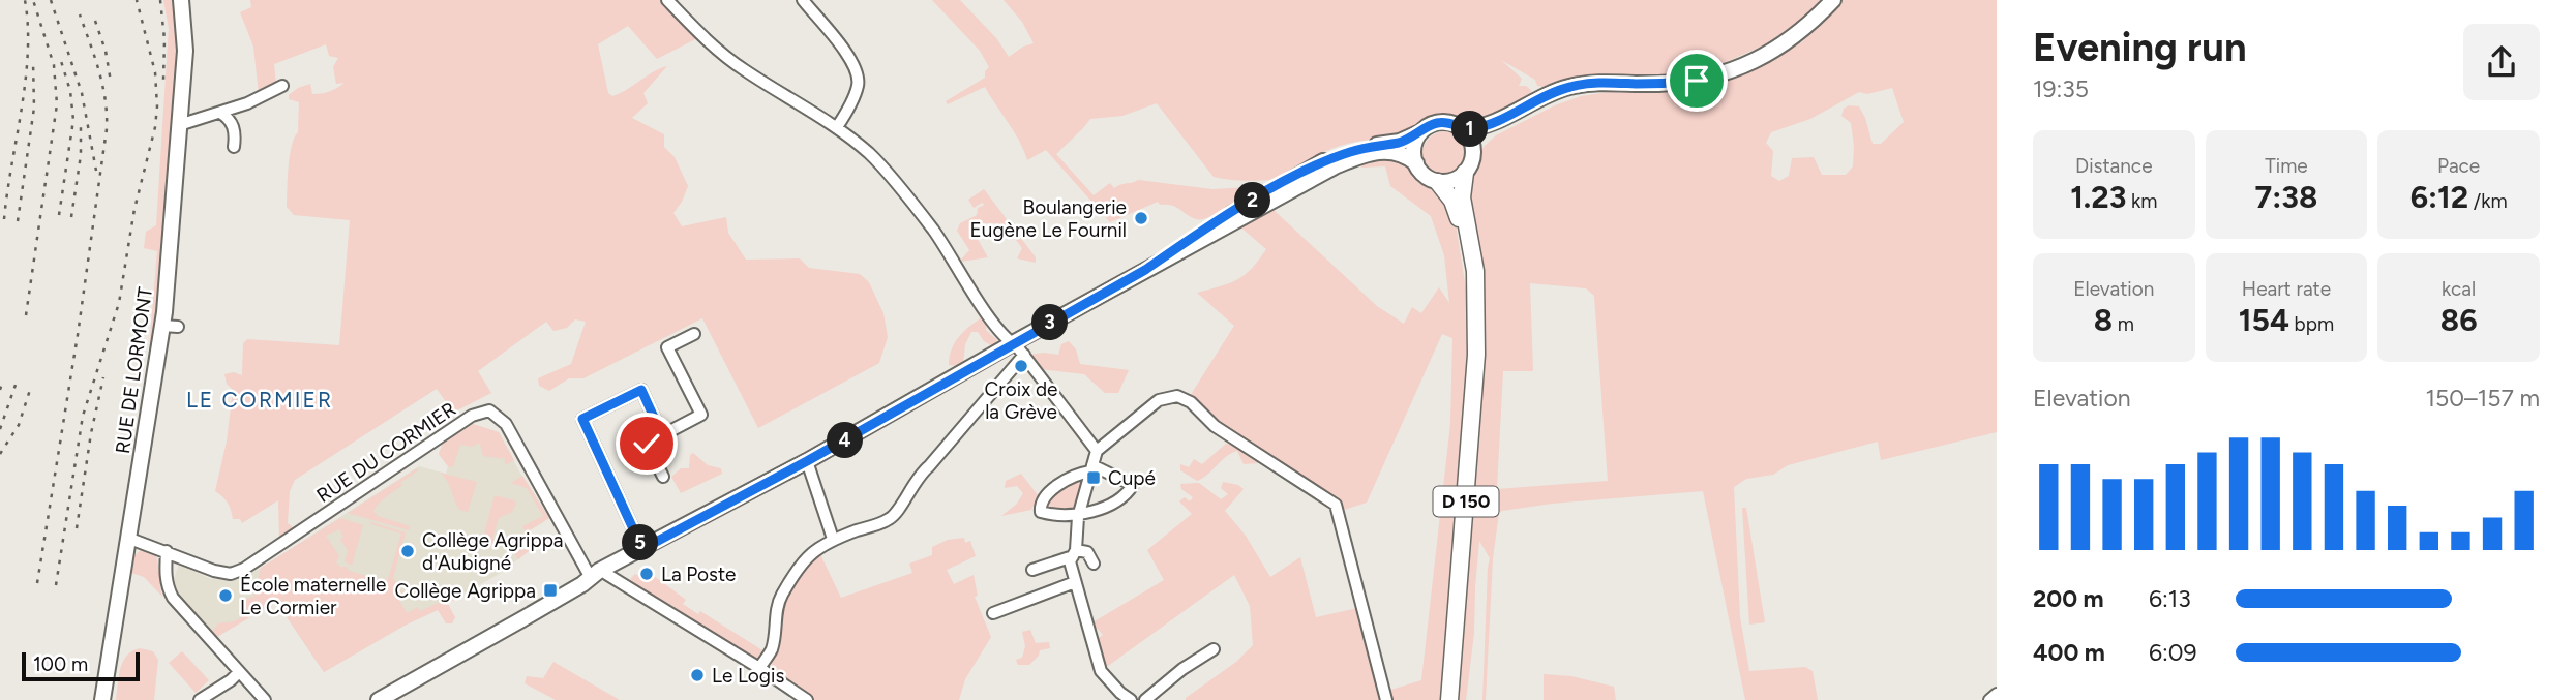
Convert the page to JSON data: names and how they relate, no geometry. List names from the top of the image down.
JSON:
{
  "streets": {
    "highway": ["D 150"],
    "main road": ["RUE DE LORMONT"],
    "street": ["RUE DU CORMIER"]
  },
  "crossings": [
    ["RUE DE LORMONT", "RUE DU CORMIER"]
  ],
  "districts": ["LE CORMIER"],
  "places": {
    "other": [
      "Boulangerie Eugène Le Fournil",
      "Croix de la Grève",
      "Collège Agrippa d'Aubigné",
      "La Poste",
      "École maternelle Le Cormier",
      "Le Logis"
    ],
    "transit": ["Cupé", "Collège Agrippa"]
  },
  "scale_bar": "100 m",
  "page": {
    "heading": ["Evening run", "19:35"],
    "pins": [
      "1",
      "2",
      "3",
      "4",
      "5"
    ],
    "stats": [
      ["Distance", "1.23 km"],
      ["Time", "7:38"],
      ["Pace", "6:12 /km"],
      ["Elevation", "8 m"],
      ["Heart rate", "154 bpm"],
      ["kcal", "86"]
    ],
    "chart": ["Elevation", "150–157 m"],
    "list": [
      {
        "name": "200 m",
        "note": "6:13"
      },
      {
        "name": "400 m",
        "note": "6:09"
      }
    ],
    "scale": "100 m"
  }
}
